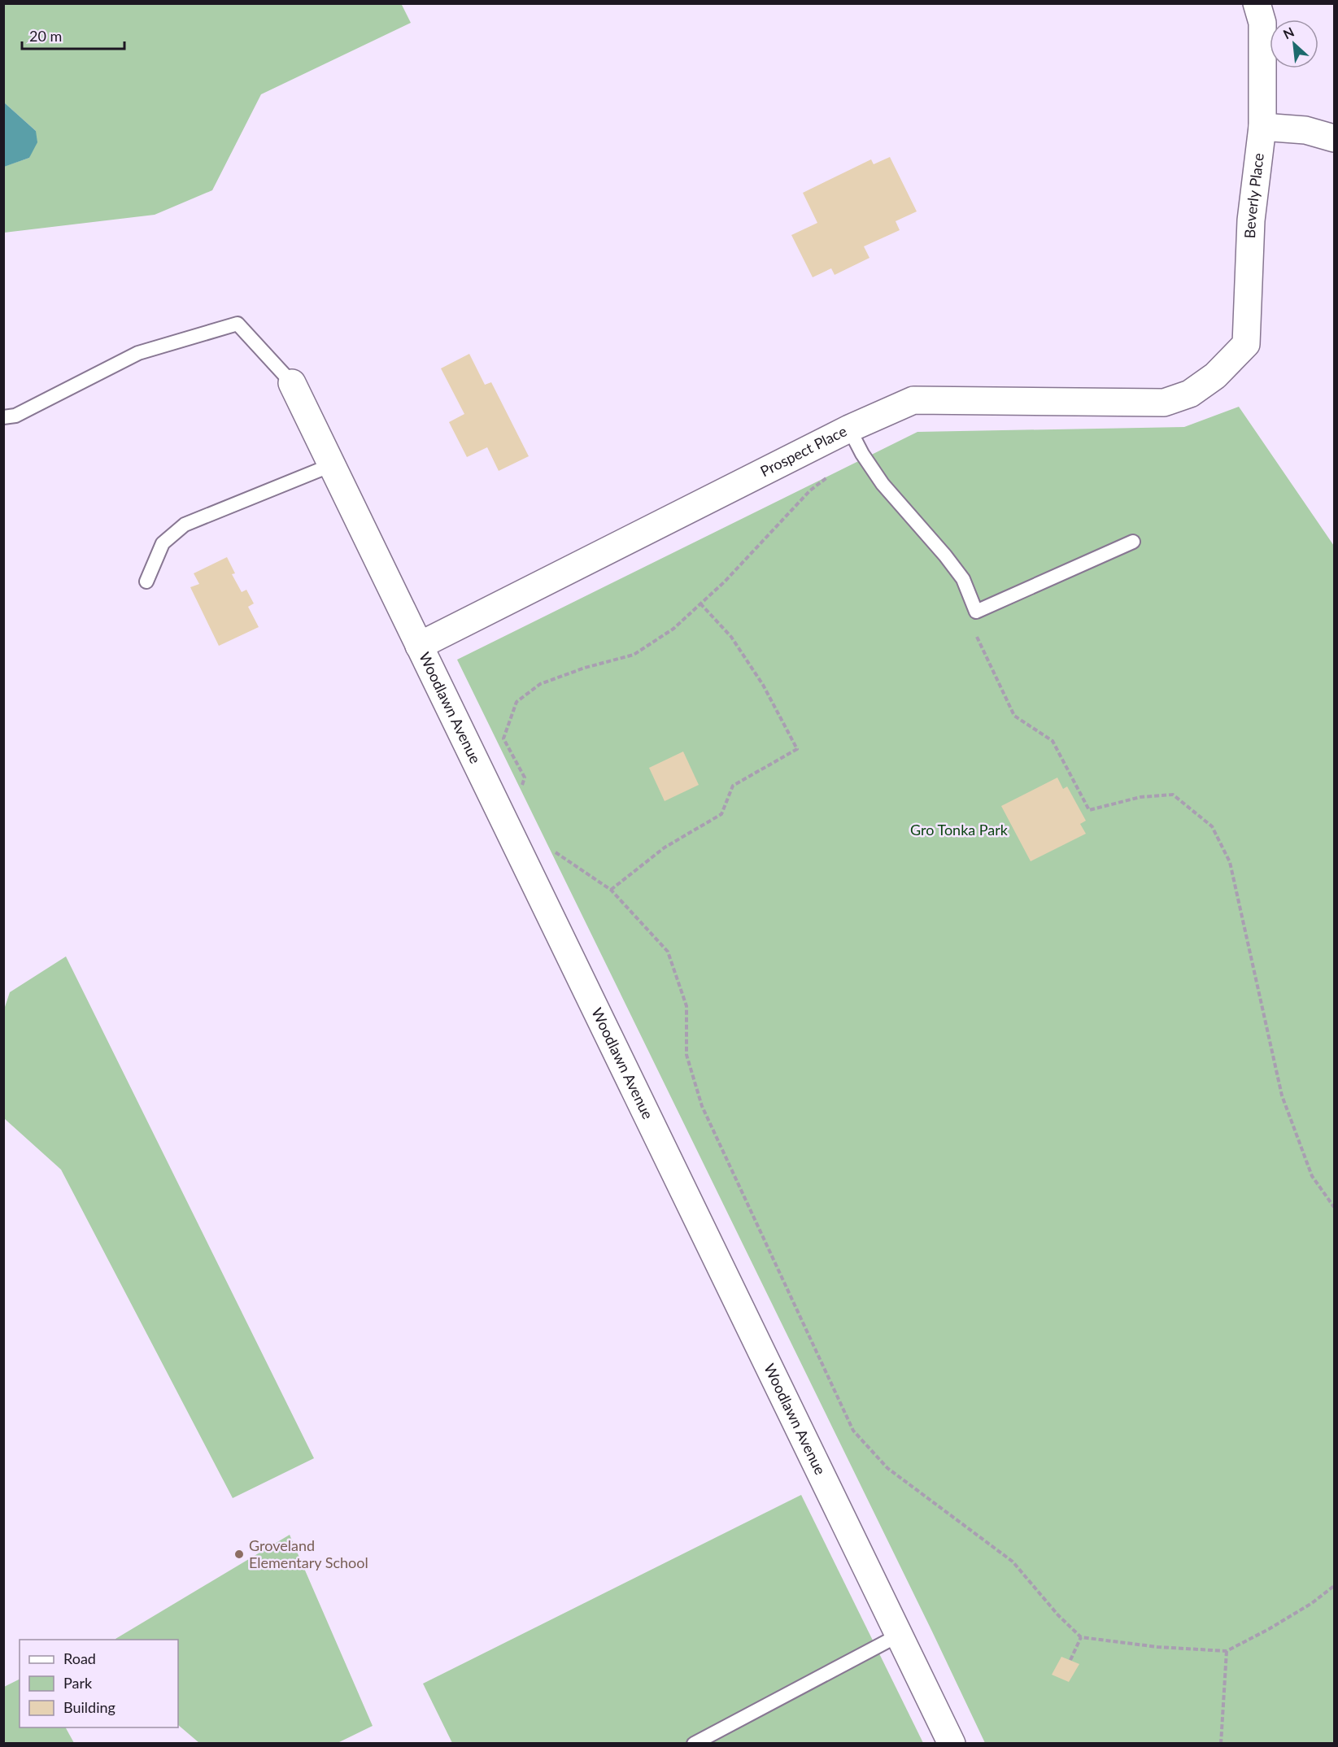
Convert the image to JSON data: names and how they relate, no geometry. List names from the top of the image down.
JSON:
{
  "streets": {
    "street": ["Beverly Place", "Prospect Place", "Woodlawn Avenue"]
  },
  "crossings": [
    ["Beverly Place", "Prospect Place"],
    ["Prospect Place", "Woodlawn Avenue"]
  ],
  "parks": ["Gro Tonka Park"],
  "places": ["Groveland Elementary School"],
  "legend": ["Road", "Park", "Building"],
  "scale_bar": "20 m",
  "north": "top left"
}
